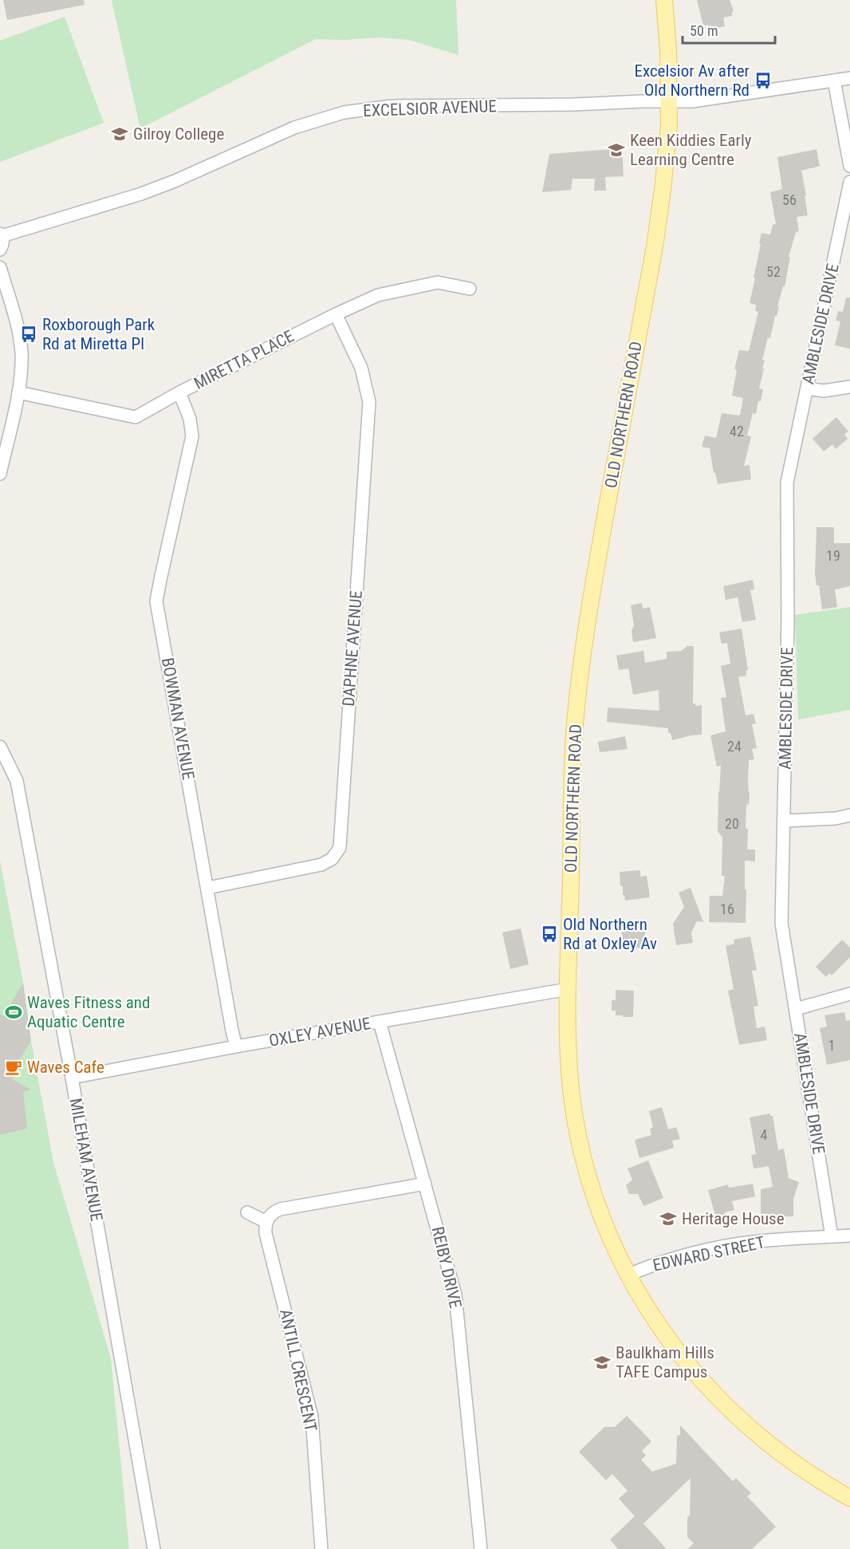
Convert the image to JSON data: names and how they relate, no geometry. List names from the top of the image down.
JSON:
{
  "streets": {
    "main road": ["OLD NORTHERN ROAD"],
    "street": [
      "EXCELSIOR AVENUE",
      "AMBLESIDE DRIVE",
      "MIRETTA PLACE",
      "DAPHNE AVENUE",
      "BOWMAN AVENUE",
      "OXLEY AVENUE",
      "MILEHAM AVENUE",
      "EDWARD STREET",
      "REIBY DRIVE",
      "ANTILL CRESCENT"
    ]
  },
  "crossings": [
    ["EXCELSIOR AVENUE", "OLD NORTHERN ROAD"],
    ["AMBLESIDE DRIVE", "EDWARD STREET"],
    ["MIRETTA PLACE", "DAPHNE AVENUE"],
    ["MIRETTA PLACE", "BOWMAN AVENUE"],
    ["OLD NORTHERN ROAD", "OXLEY AVENUE"],
    ["OLD NORTHERN ROAD", "EDWARD STREET"],
    ["DAPHNE AVENUE", "BOWMAN AVENUE"],
    ["BOWMAN AVENUE", "OXLEY AVENUE"],
    ["OXLEY AVENUE", "MILEHAM AVENUE"],
    ["OXLEY AVENUE", "REIBY DRIVE"]
  ],
  "places": {
    "bus stop": ["Excelsior Av after Old Northern Rd", "Roxborough Park Rd at Miretta Pl", "Old Northern Rd at Oxley Av"],
    "school or university": [
      "Gilroy College",
      "Keen Kiddies Early Learning Centre",
      "Heritage House",
      "Baulkham Hills TAFE Campus"
    ],
    "sports": ["Waves Fitness and Aquatic Centre"],
    "cafe": ["Waves Cafe"]
  },
  "house_numbers": [
    "56",
    "52",
    "42",
    "19",
    "24",
    "20",
    "16",
    "1",
    "4"
  ],
  "scale_bar": "50 m"
}
